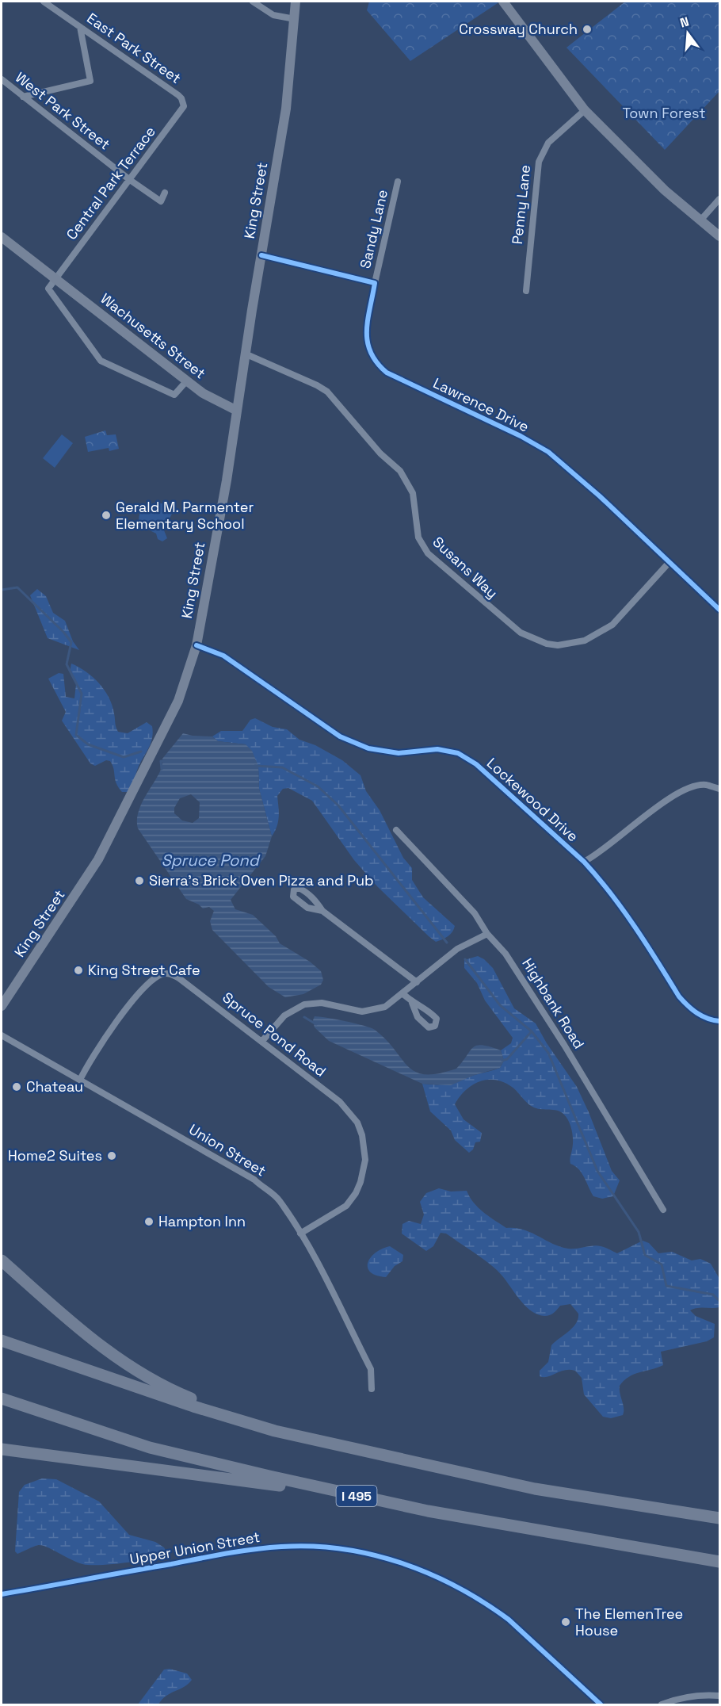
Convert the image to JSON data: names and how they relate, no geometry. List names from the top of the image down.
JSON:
{
  "streets": {
    "highway": ["I 495"],
    "main road": ["King Street", "Wachusetts Street"],
    "street": [
      "East Park Street",
      "West Park Street",
      "Central Park Terrace",
      "Penny Lane",
      "Sandy Lane",
      "Lawrence Drive",
      "Susans Way",
      "Lockewood Drive",
      "Highbank Road",
      "Spruce Pond Road",
      "Union Street",
      "Upper Union Street"
    ]
  },
  "crossings": [
    ["East Park Street", "Central Park Terrace"],
    ["West Park Street", "Central Park Terrace"],
    ["Central Park Terrace", "Wachusetts Street"],
    ["King Street", "Wachusetts Street"],
    ["King Street", "Susans Way"],
    ["King Street", "Lockewood Drive"],
    ["Sandy Lane", "Lawrence Drive"],
    ["Lawrence Drive", "Susans Way"],
    ["Spruce Pond Road", "Union Street"]
  ],
  "water": ["Spruce Pond"],
  "parks": ["Town Forest"],
  "places": [
    "Crossway Church",
    "Gerald M. Parmenter Elementary School",
    "Sierra's Brick Oven Pizza and Pub",
    "King Street Cafe",
    "Chateau",
    "Home2 Suites",
    "Hampton Inn",
    "The ElemenTree House"
  ],
  "north": "top"
}
